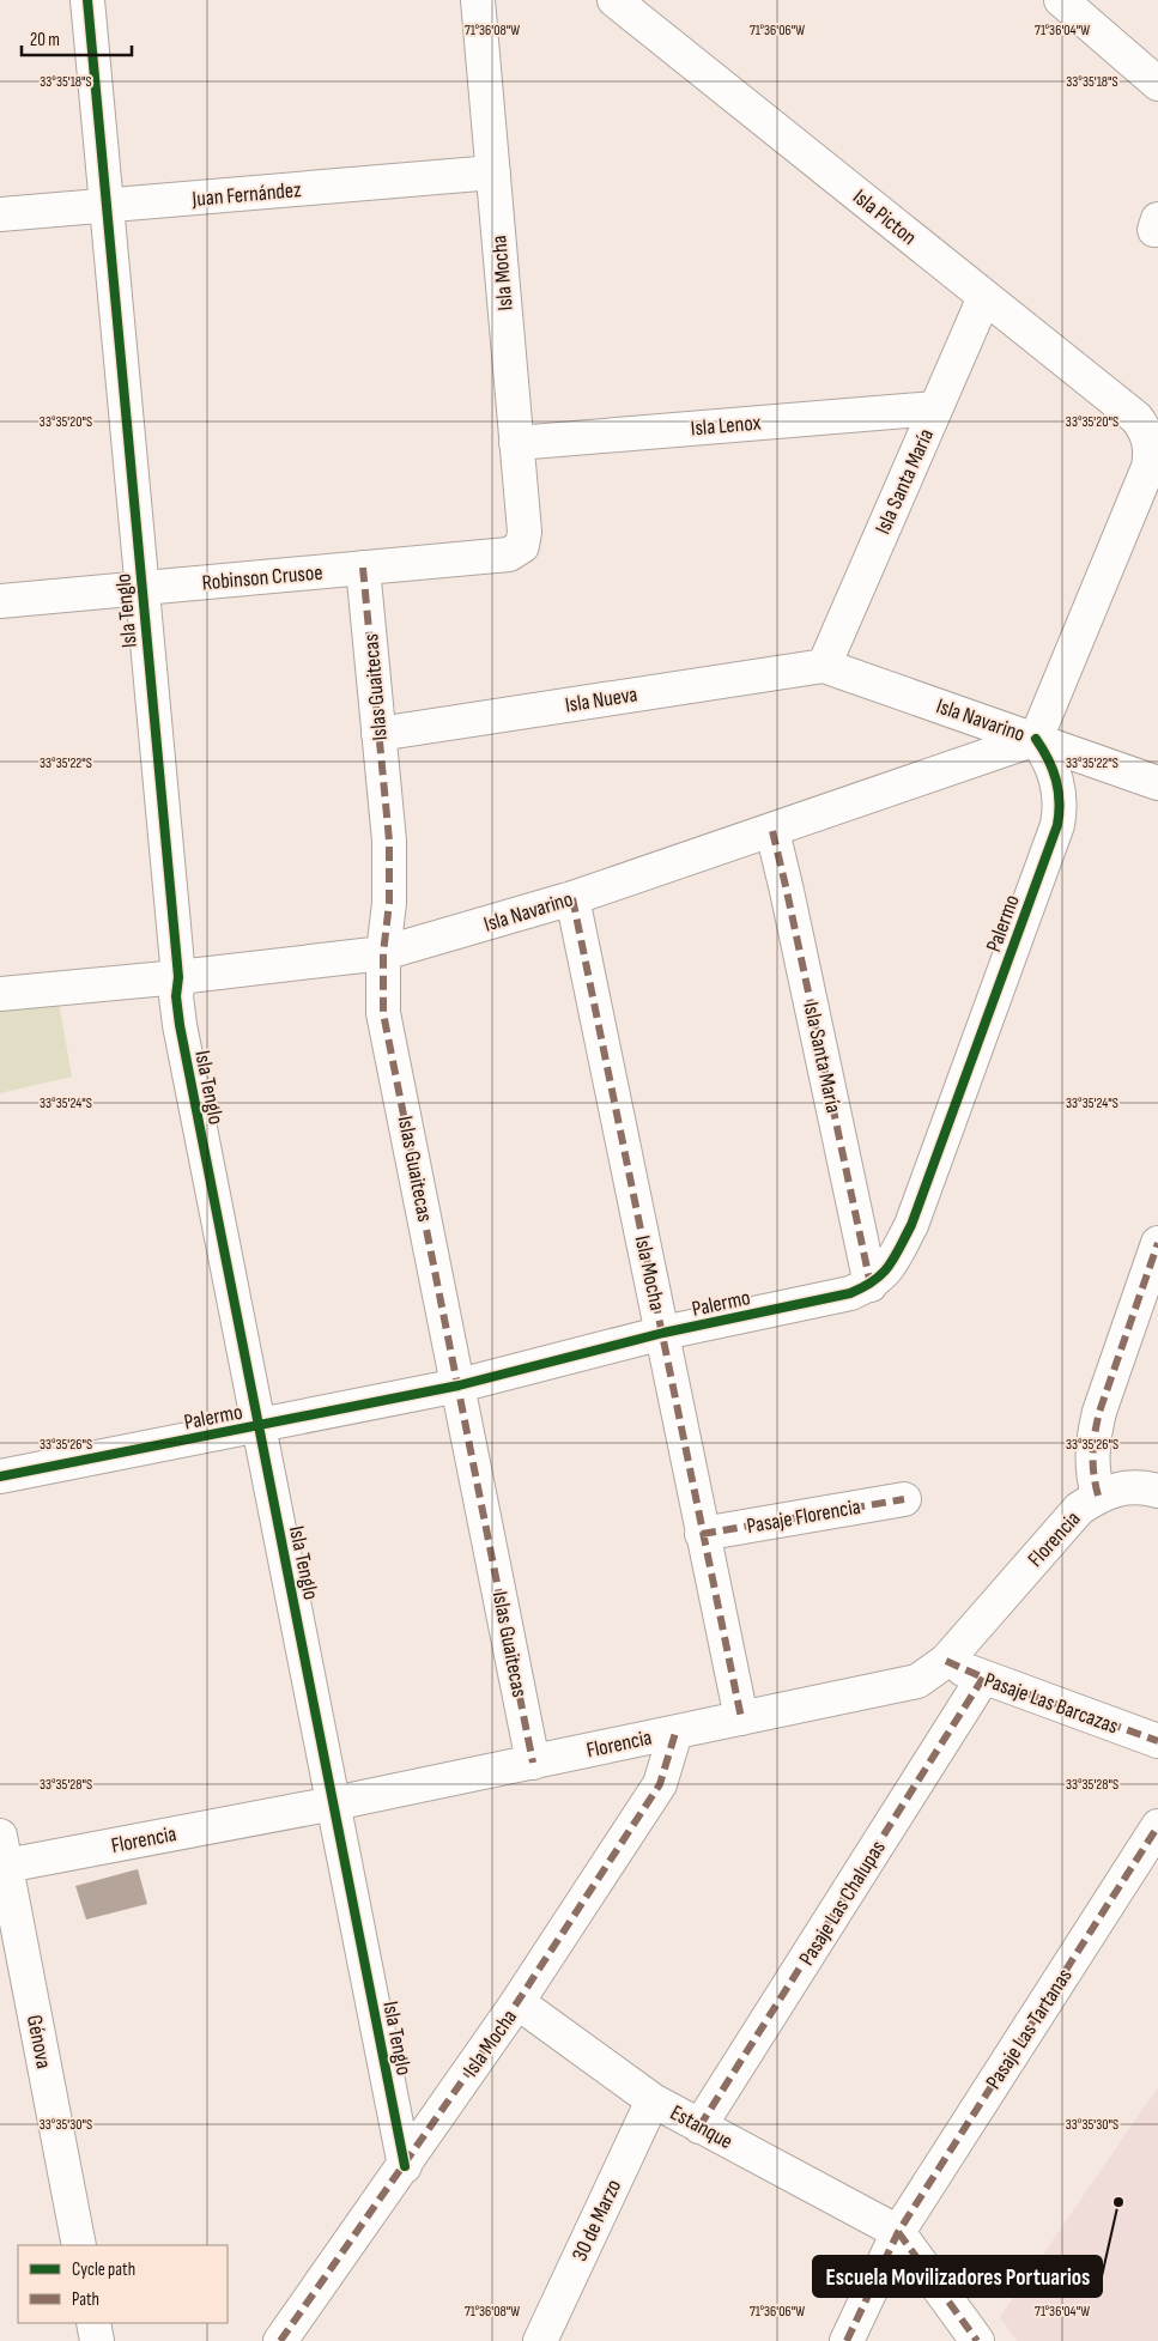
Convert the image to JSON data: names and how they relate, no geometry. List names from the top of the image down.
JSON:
{
  "streets": {
    "street": [
      "Juan Fernández",
      "Isla Picton",
      "Isla Mocha",
      "Isla Lenox",
      "Isla Santa María",
      "Robinson Crusoe",
      "Isla Tenglo",
      "Islas Guaitecas",
      "Isla Nueva",
      "Isla Navarino",
      "Palermo",
      "Pasaje Florencia",
      "Florencia",
      "Pasaje Las Barcazas",
      "Pasaje Las Chalupas",
      "Pasaje Las Tartanas",
      "Génova",
      "Estanque",
      "30 de Marzo"
    ]
  },
  "crossings": [
    ["Juan Fernández", "Isla Mocha"],
    ["Juan Fernández", "Isla Tenglo"],
    ["Isla Picton", "Isla Santa María"],
    ["Isla Picton", "Isla Navarino"],
    ["Isla Picton", "Palermo"],
    ["Isla Mocha", "Isla Lenox"],
    ["Isla Mocha", "Robinson Crusoe"],
    ["Isla Mocha", "Isla Tenglo"],
    ["Isla Mocha", "Isla Navarino"],
    ["Isla Mocha", "Palermo"],
    ["Isla Mocha", "Pasaje Florencia"],
    ["Isla Mocha", "Florencia"],
    ["Isla Mocha", "Estanque"],
    ["Isla Lenox", "Isla Santa María"],
    ["Isla Santa María", "Isla Nueva"],
    ["Isla Santa María", "Isla Navarino"],
    ["Isla Santa María", "Palermo"],
    ["Robinson Crusoe", "Isla Tenglo"],
    ["Robinson Crusoe", "Islas Guaitecas"],
    ["Isla Tenglo", "Isla Navarino"],
    ["Isla Tenglo", "Palermo"],
    ["Isla Tenglo", "Florencia"],
    ["Islas Guaitecas", "Isla Nueva"],
    ["Islas Guaitecas", "Isla Navarino"],
    ["Islas Guaitecas", "Palermo"],
    ["Islas Guaitecas", "Florencia"],
    ["Isla Nueva", "Isla Navarino"],
    ["Isla Navarino", "Palermo"],
    ["Florencia", "Pasaje Las Barcazas"],
    ["Florencia", "Génova"],
    ["Pasaje Las Barcazas", "Pasaje Las Chalupas"],
    ["Pasaje Las Chalupas", "Estanque"],
    ["Pasaje Las Tartanas", "Estanque"],
    ["Estanque", "30 de Marzo"]
  ],
  "places": ["Escuela Movilizadores Portuarios"],
  "legend": ["Cycle path", "Path"],
  "scale_bar": "20 m",
  "coordinates": [
    "71°36'08\"W",
    "71°36'06\"W",
    "71°36'04\"W",
    "33°35'18\"S",
    "33°35'20\"S",
    "33°35'22\"S",
    "33°35'24\"S",
    "33°35'26\"S",
    "33°35'28\"S",
    "33°35'30\"S"
  ]
}
